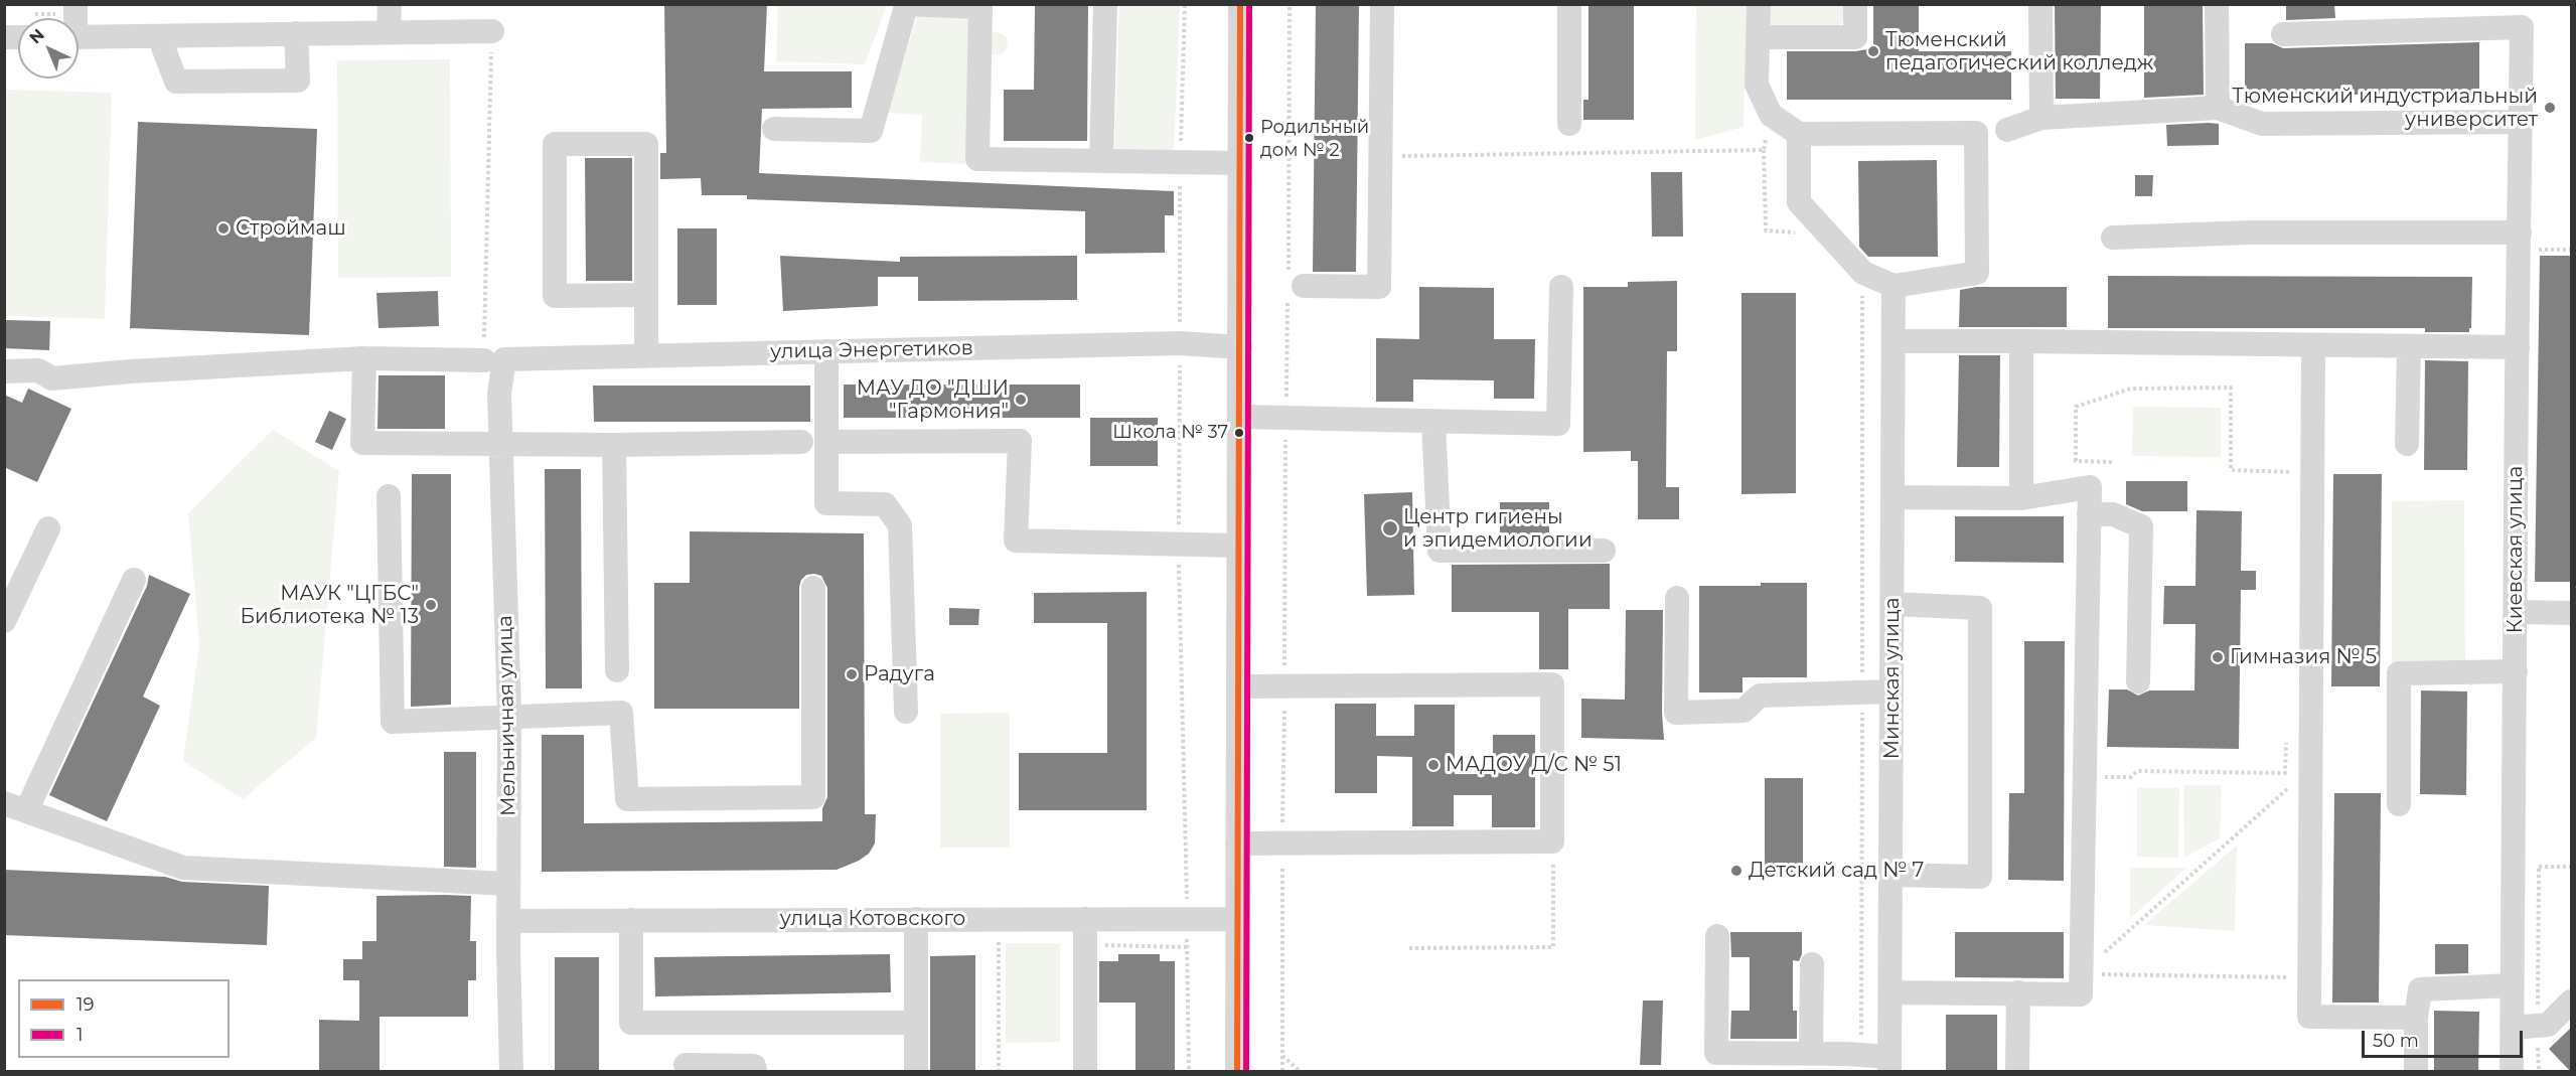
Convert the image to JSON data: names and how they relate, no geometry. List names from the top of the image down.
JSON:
{
  "streets": {
    "street": [
      "улица Энергетиков",
      "Киевская улица",
      "Минская улица",
      "Мельничная улица",
      "улица Котовского"
    ]
  },
  "crossings": [
    ["улица Энергетиков", "Мельничная улица"],
    ["Мельничная улица", "улица Котовского"]
  ],
  "places": [
    "Тюменский педагогический колледж",
    "Тюменский индустриальный университет",
    "Родильный дом № 2",
    "Строймаш",
    "МАУ ДО \"ДШИ \"Гармония\"",
    "Школа № 37",
    "Центр гигиены и эпидемиологии",
    "МАУК \"ЦГБС\" Библиотека № 13",
    "Гимназия № 5",
    "Радуга",
    "МАДОУ Д/С № 51",
    "Детский сад № 7"
  ],
  "lines": ["transit line 19", "transit line 1"],
  "legend": ["19", "1"],
  "scale_bar": "50 m",
  "north": "top left"
}
